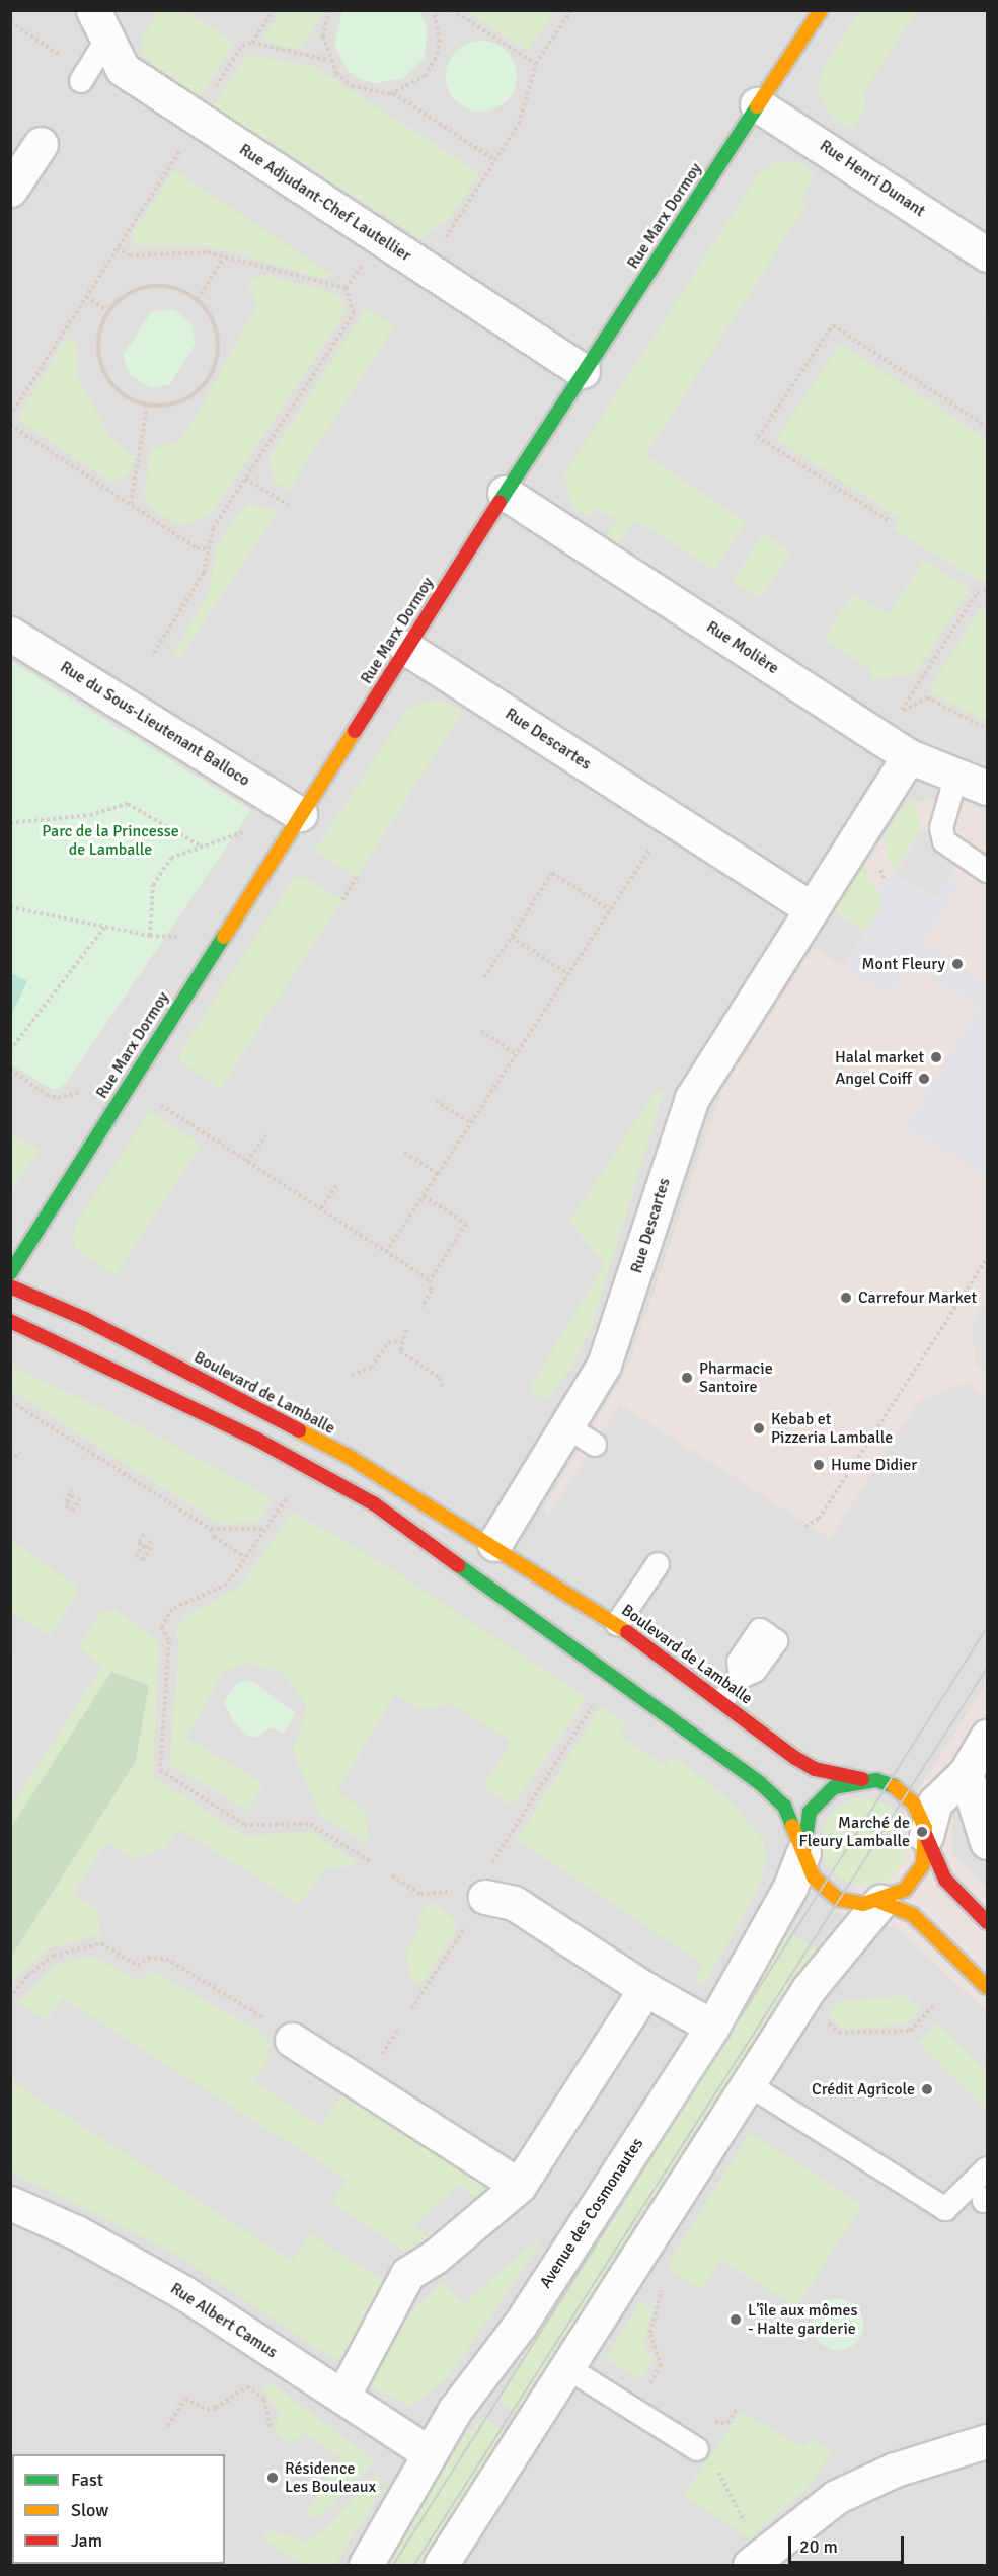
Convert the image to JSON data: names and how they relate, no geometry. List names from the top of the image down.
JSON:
{
  "streets": {
    "street": [
      "Rue Henri Dunant",
      "Rue Adjudant-Chef Lautellier",
      "Rue Marx Dormoy",
      "Rue Molière",
      "Rue du Sous-Lieutenant Balloco",
      "Rue Descartes",
      "Boulevard de Lamballe",
      "Avenue des Cosmonautes",
      "Rue Albert Camus"
    ]
  },
  "crossings": [
    ["Rue Henri Dunant", "Rue Marx Dormoy"],
    ["Rue Adjudant-Chef Lautellier", "Rue Marx Dormoy"],
    ["Rue Marx Dormoy", "Rue Molière"],
    ["Rue Marx Dormoy", "Rue du Sous-Lieutenant Balloco"],
    ["Rue Marx Dormoy", "Rue Descartes"],
    ["Rue Molière", "Rue Descartes"],
    ["Rue Descartes", "Boulevard de Lamballe"],
    ["Boulevard de Lamballe", "Avenue des Cosmonautes"],
    ["Avenue des Cosmonautes", "Rue Albert Camus"]
  ],
  "parks": ["Parc de la Princesse de Lamballe"],
  "places": [
    "Mont Fleury",
    "Halal market",
    "Angel Coiff",
    "Carrefour Market",
    "Pharmacie Santoire",
    "Kebab et Pizzeria Lamballe",
    "Hume Didier",
    "Marché de Fleury Lamballe",
    "Crédit Agricole",
    "L'île aux mômes - Halte garderie",
    "Résidence Les Bouleaux"
  ],
  "legend": ["Fast", "Slow", "Jam"],
  "scale_bar": "20 m"
}
